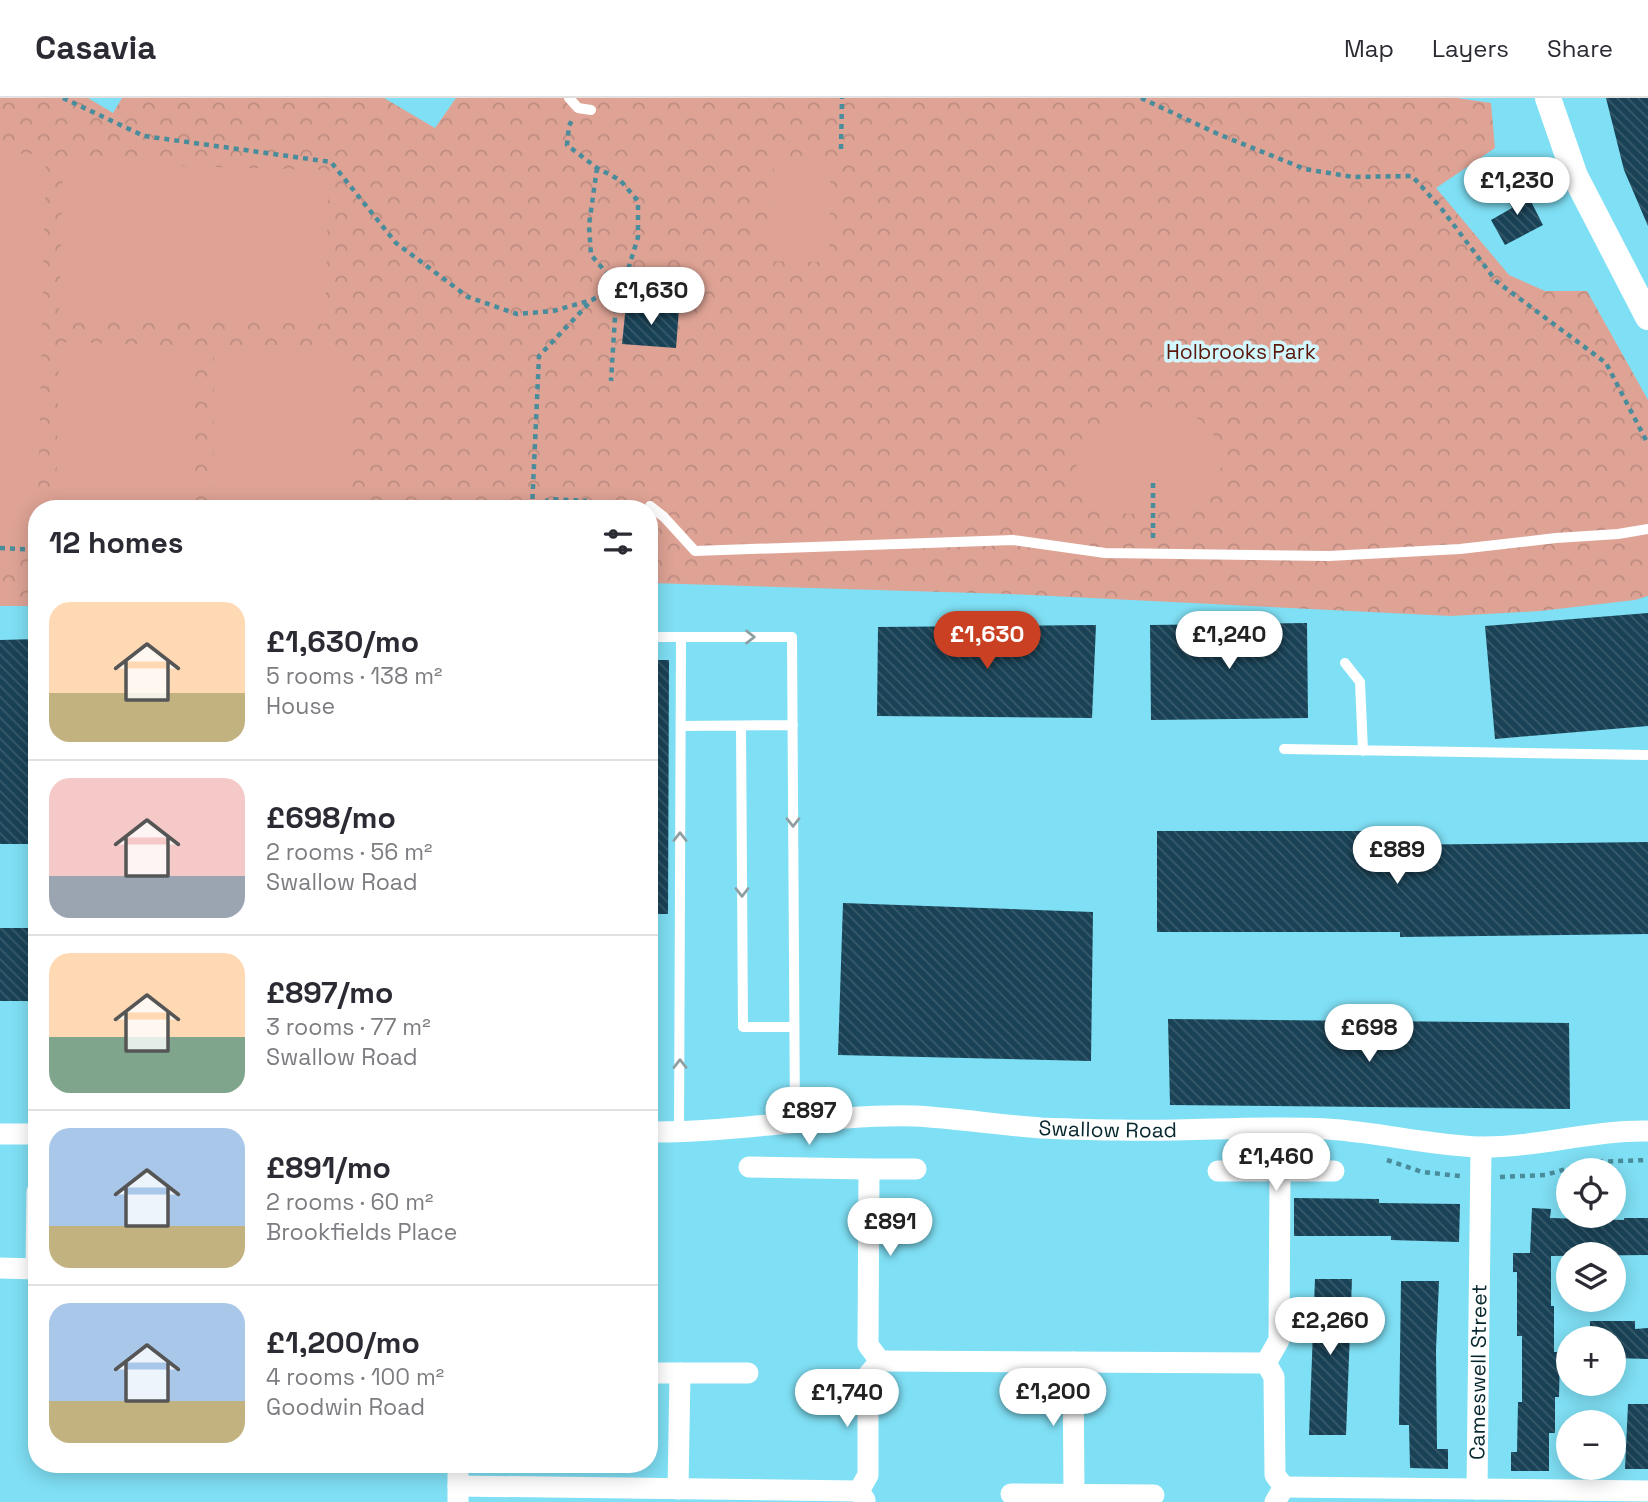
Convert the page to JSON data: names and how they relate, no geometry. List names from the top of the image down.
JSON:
{
  "streets": {
    "street": ["Swallow Road", "Cameswell Street"]
  },
  "crossings": [
    ["Swallow Road", "Cameswell Street"]
  ],
  "parks": ["Holbrooks Park"],
  "page": {
    "header": "Casavia",
    "nav": ["Map", "Layers", "Share"],
    "price": [
      "£1,230",
      "£1,630",
      "£1,630",
      "£1,240",
      "£889",
      "£698",
      "£897",
      "£1,460",
      "£891",
      "£2,260",
      "£1,200",
      "£1,740"
    ],
    "heading": "12 homes",
    "list": [
      {
        "name": "£1,630/mo",
        "note": "5 rooms · 138 m² · House"
      },
      {
        "name": "£698/mo",
        "note": "2 rooms · 56 m² · Swallow Road"
      },
      {
        "name": "£897/mo",
        "note": "3 rooms · 77 m² · Swallow Road"
      },
      {
        "name": "£891/mo",
        "note": "2 rooms · 60 m² · Brookfields Place"
      },
      {
        "name": "£1,200/mo",
        "note": "4 rooms · 100 m² · Goodwin Road"
      }
    ],
    "map_buttons": ["+", "−"]
  }
}
